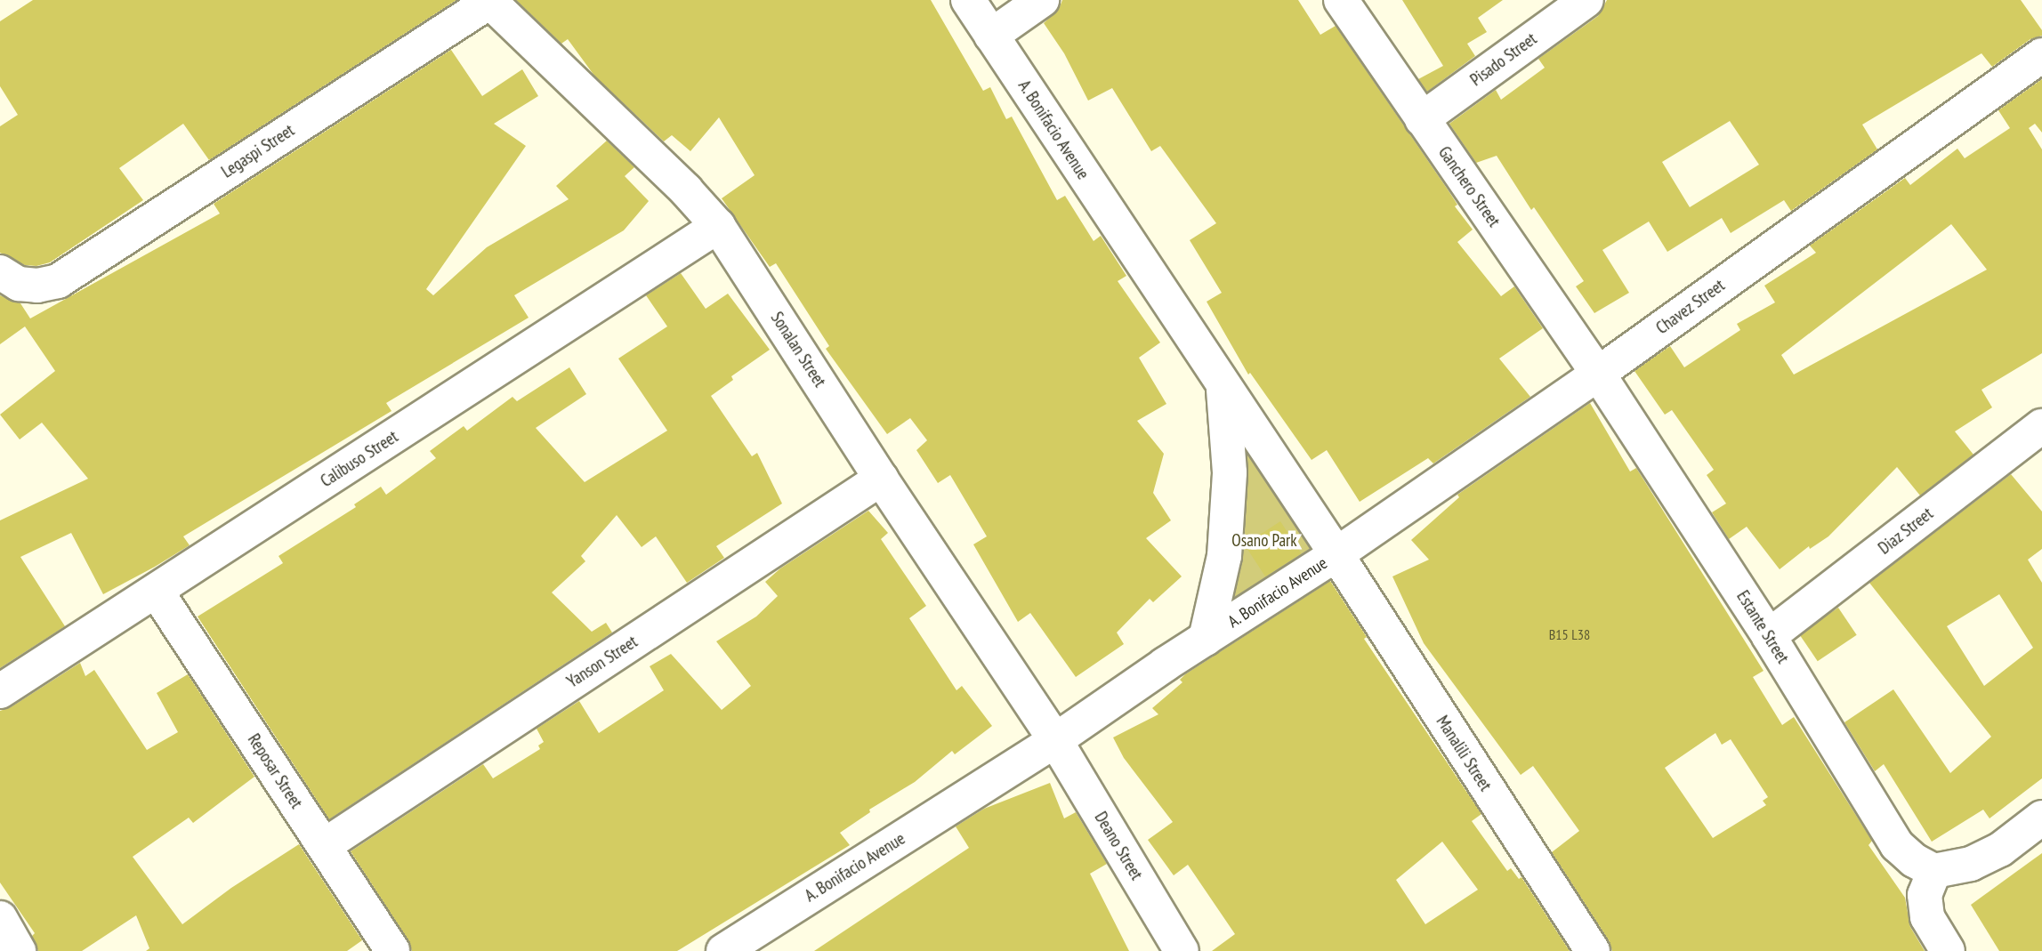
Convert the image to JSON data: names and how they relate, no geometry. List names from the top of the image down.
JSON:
{
  "streets": {
    "street": [
      "Pisado Street",
      "A. Bonifacio Avenue",
      "Legaspi Street",
      "Ganchero Street",
      "Chavez Street",
      "Sonalan Street",
      "Calibuso Street",
      "Diaz Street",
      "Estante Street",
      "Yanson Street",
      "Manalili Street",
      "Reposar Street",
      "Deano Street"
    ]
  },
  "crossings": [
    ["Pisado Street", "Ganchero Street"],
    ["A. Bonifacio Avenue", "Chavez Street"],
    ["A. Bonifacio Avenue", "Sonalan Street"],
    ["A. Bonifacio Avenue", "Manalili Street"],
    ["A. Bonifacio Avenue", "Deano Street"],
    ["Legaspi Street", "Sonalan Street"],
    ["Ganchero Street", "Chavez Street"],
    ["Ganchero Street", "Estante Street"],
    ["Chavez Street", "Estante Street"],
    ["Chavez Street", "Manalili Street"],
    ["Sonalan Street", "Calibuso Street"],
    ["Sonalan Street", "Yanson Street"],
    ["Sonalan Street", "Deano Street"],
    ["Calibuso Street", "Reposar Street"],
    ["Diaz Street", "Estante Street"],
    ["Yanson Street", "Reposar Street"]
  ],
  "parks": ["Osano Park"],
  "house_numbers": ["B15 L38"]
}
